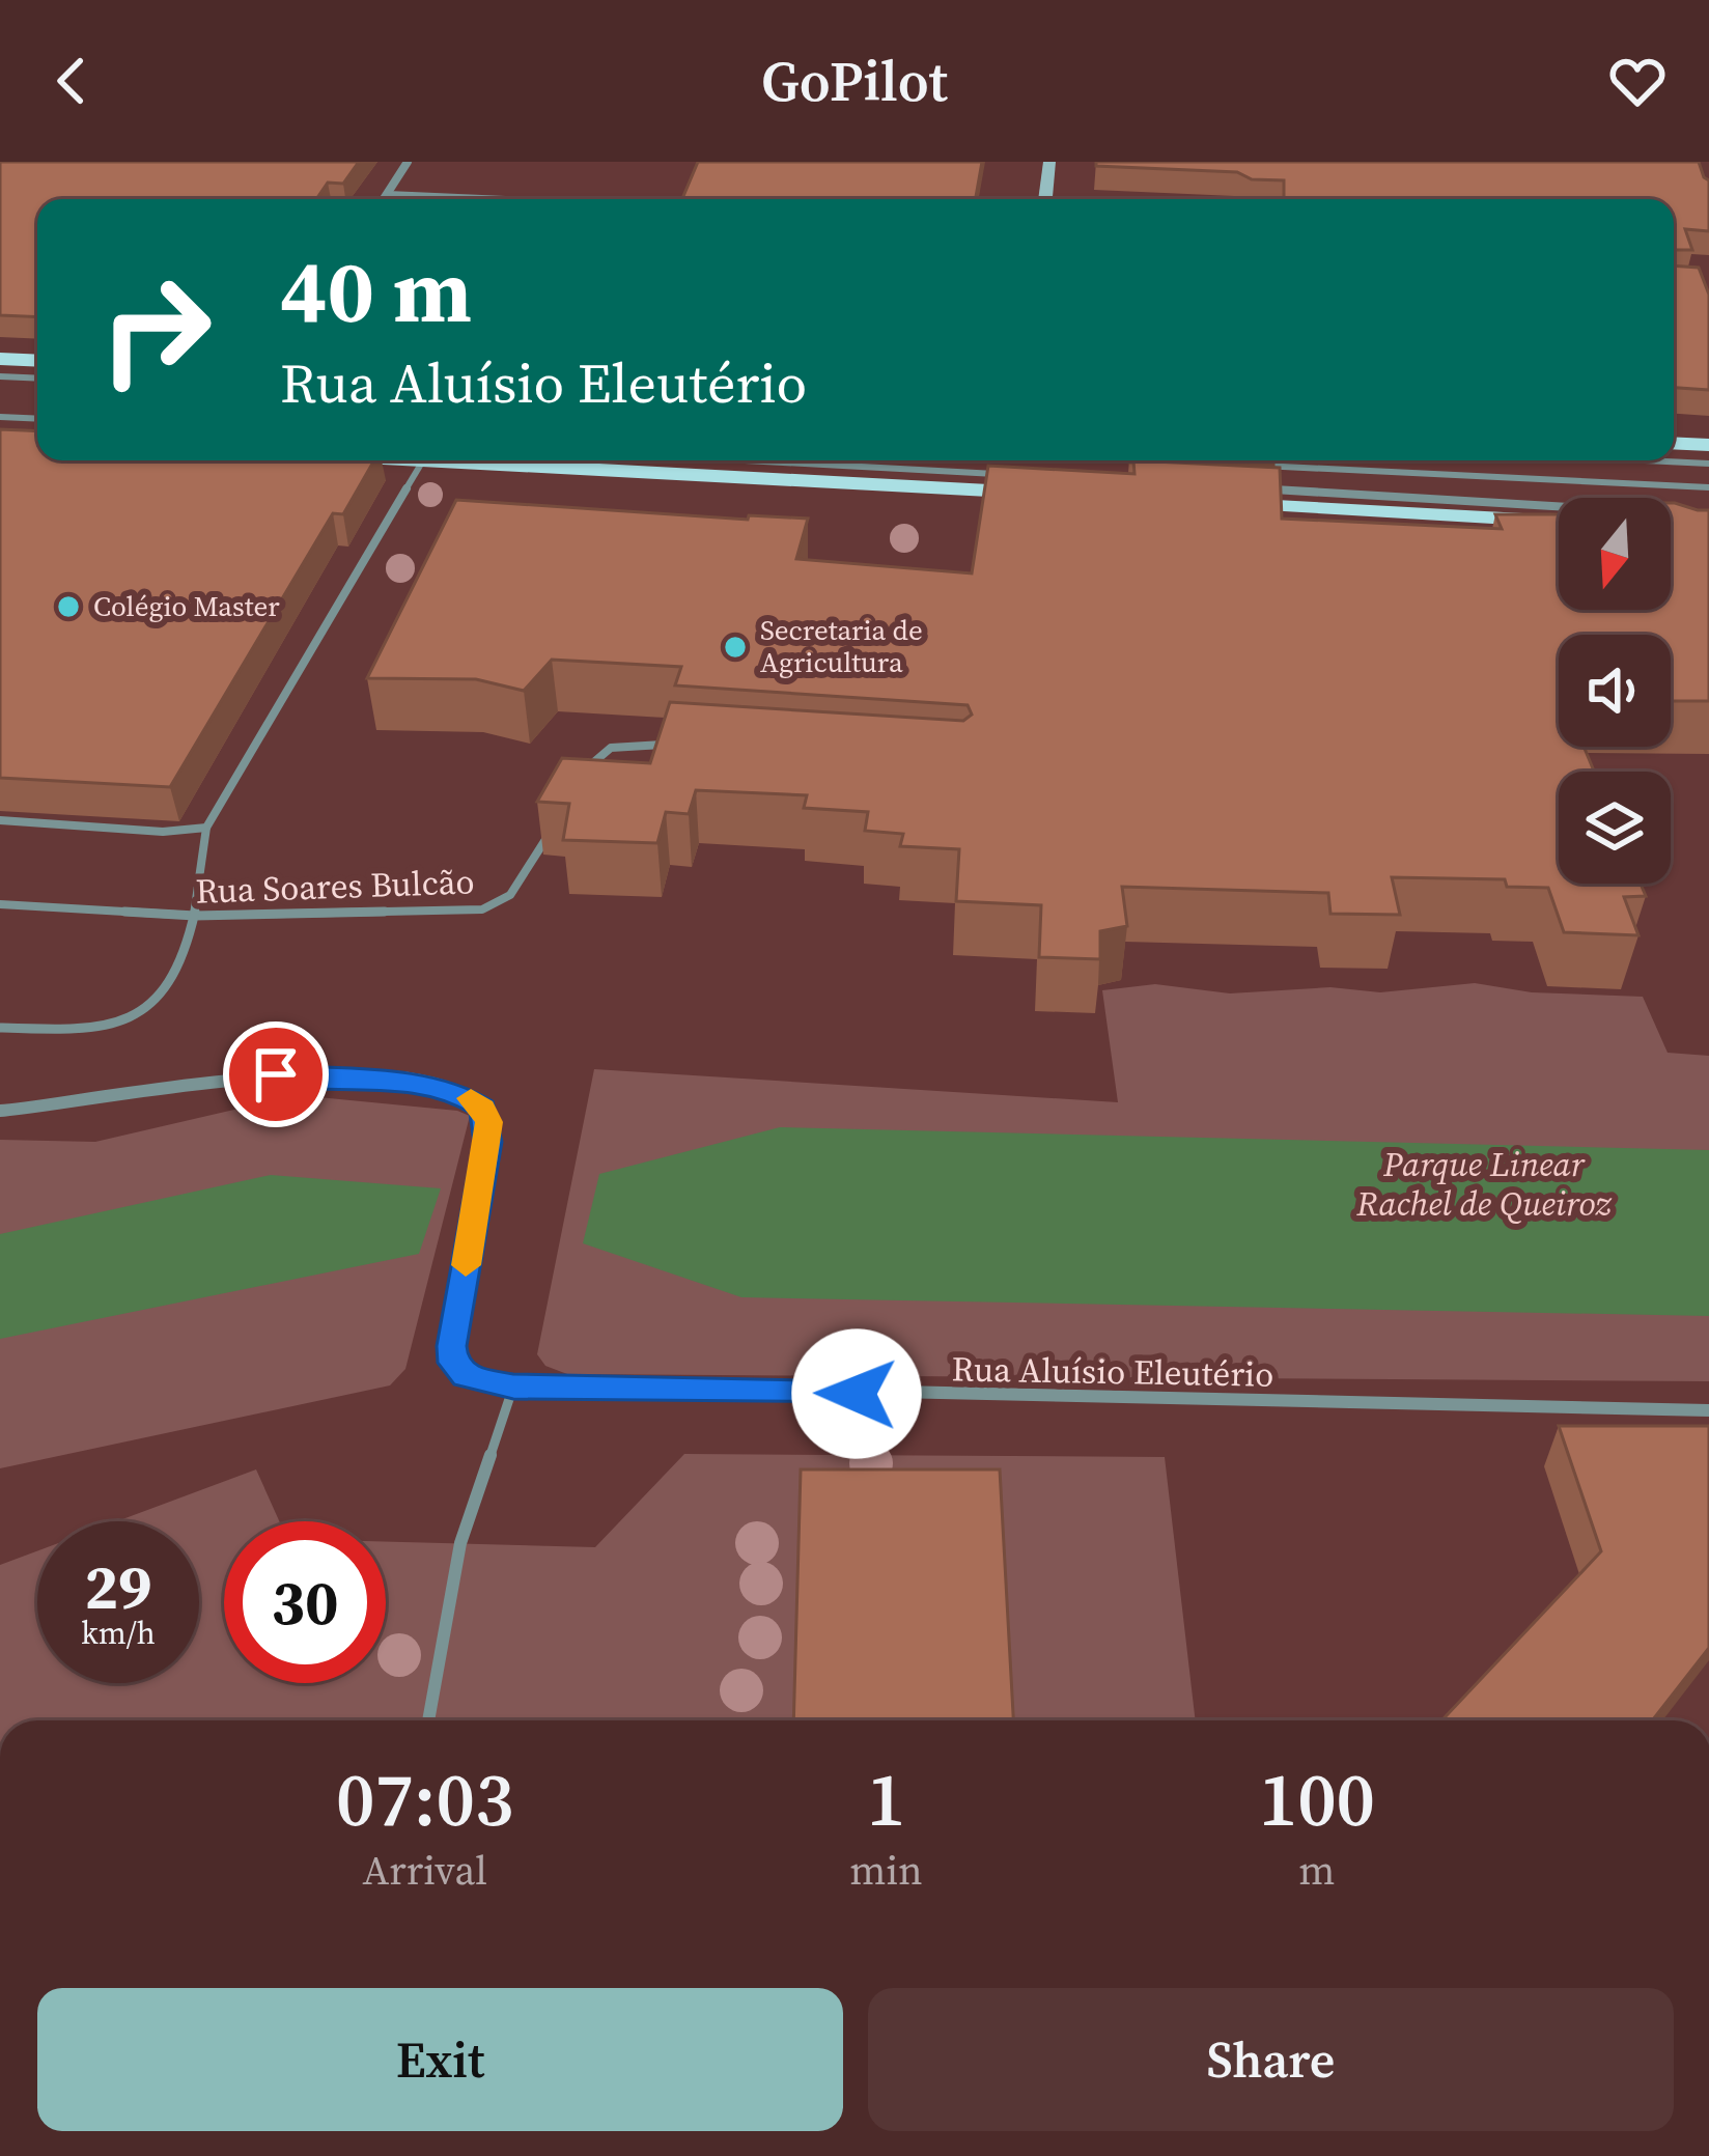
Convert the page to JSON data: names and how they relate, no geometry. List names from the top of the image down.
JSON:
{
  "streets": {
    "street": ["Rua Aluísio Eleutério"],
    "lane": ["Rua Soares Bulcão"]
  },
  "parks": ["Parque Linear Rachel de Queiroz"],
  "places": ["Colégio Master", "Secretaria de Agricultura"],
  "north": "bottom",
  "page": {
    "header": "GoPilot",
    "turn": ["40 m", "Rua Aluísio Eleutério"],
    "speed": "29 km/h",
    "limit": "30",
    "eta": [
      "07:03",
      "Arrival",
      "1",
      "min",
      "100",
      "m"
    ],
    "buttons": ["Exit", "Share"]
  }
}
